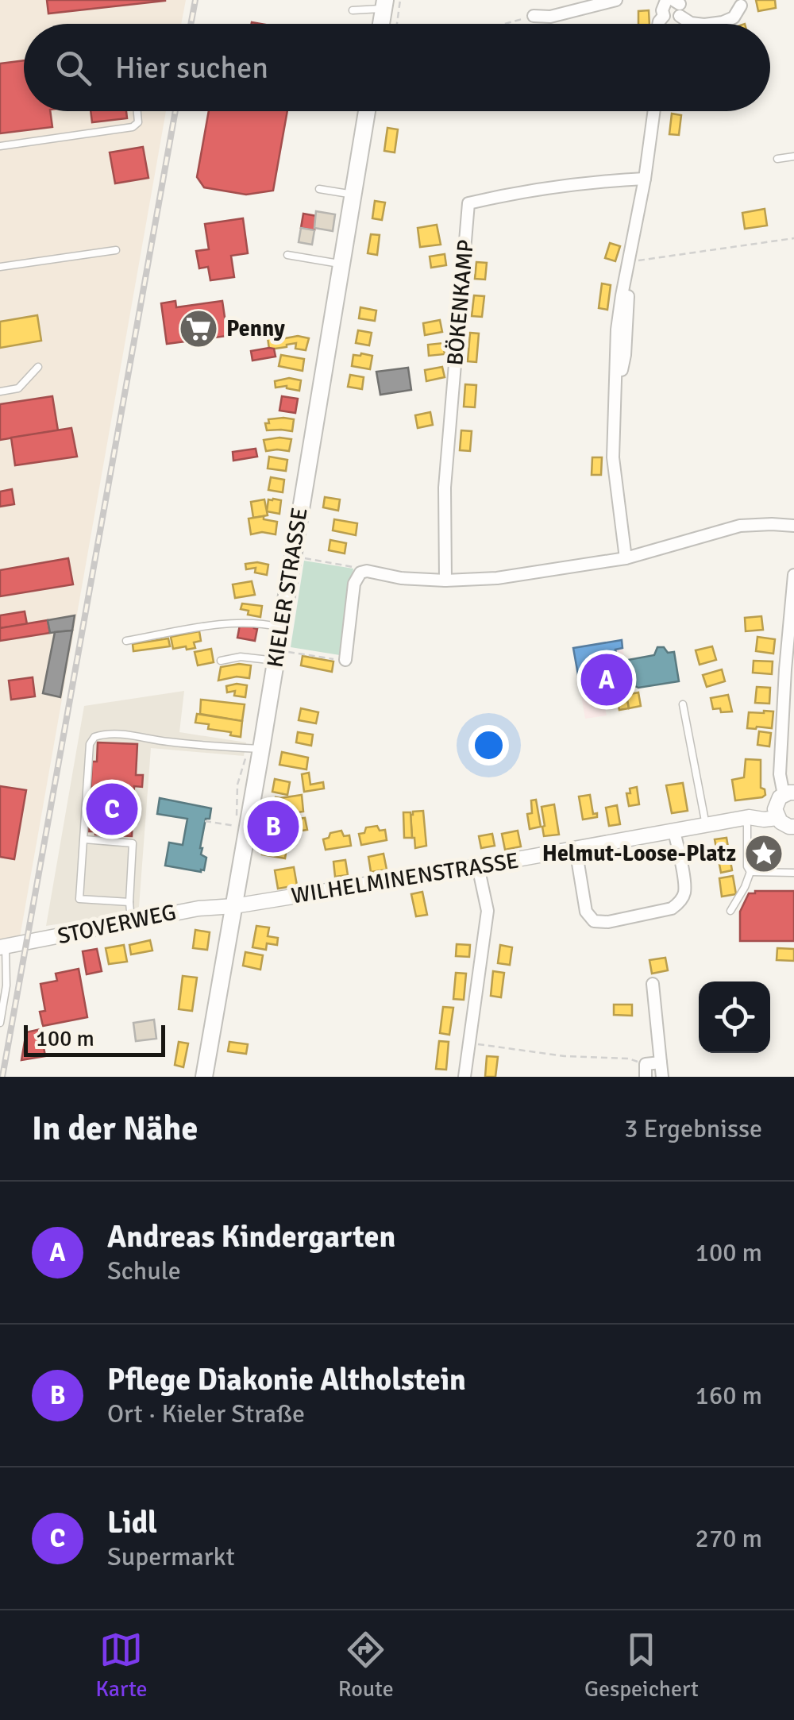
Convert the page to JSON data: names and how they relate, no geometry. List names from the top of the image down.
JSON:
{
  "streets": {
    "main road": ["KIELER STRASSE"],
    "street": ["BÖKENKAMP", "WILHELMINENSTRASSE", "STOVERWEG"]
  },
  "crossings": [
    ["KIELER STRASSE", "WILHELMINENSTRASSE"],
    ["KIELER STRASSE", "STOVERWEG"],
    ["WILHELMINENSTRASSE", "STOVERWEG"]
  ],
  "places": {
    "supermarket": ["Penny"],
    "place": ["Helmut-Loose-Platz"]
  },
  "scale_bar": "100 m",
  "page": {
    "search": "Hier suchen",
    "pins": ["A", "C", "B"],
    "scale": "100 m",
    "heading": ["In der Nähe", "3 Ergebnisse"],
    "list": [
      {
        "mark": "A",
        "name": "Andreas Kindergarten",
        "note": "Schule",
        "value": "100 m"
      },
      {
        "mark": "B",
        "name": "Pflege Diakonie Altholstein",
        "note": "Ort · Kieler Straße",
        "value": "160 m"
      },
      {
        "mark": "C",
        "name": "Lidl",
        "note": "Supermarkt",
        "value": "270 m"
      }
    ],
    "nav": ["Karte", "Route", "Gespeichert"]
  }
}
